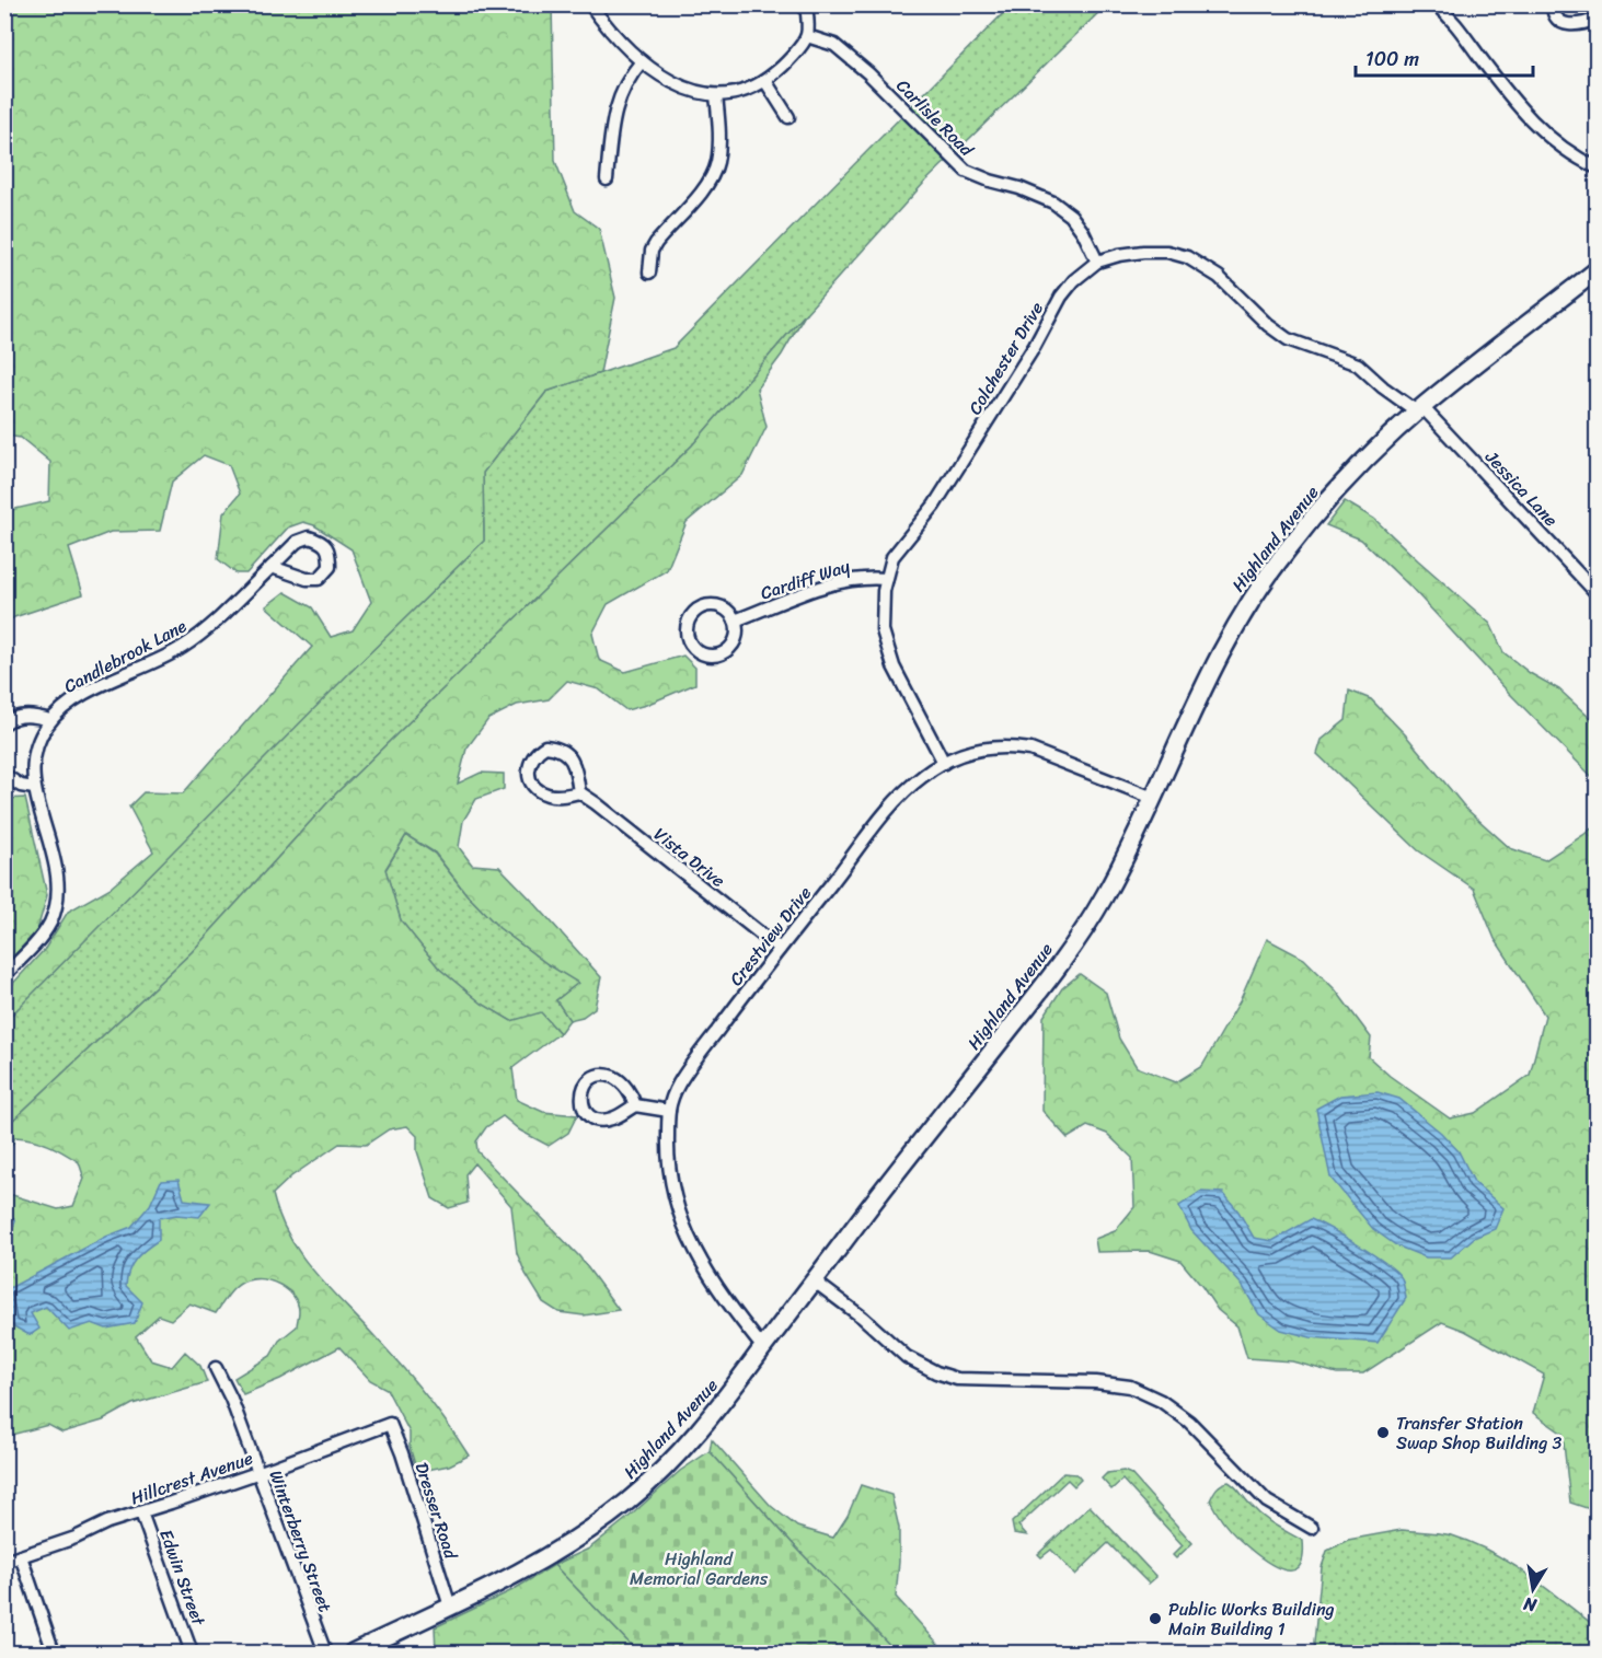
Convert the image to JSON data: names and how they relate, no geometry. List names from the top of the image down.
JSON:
{
  "streets": {
    "street": [
      "Carlisle Road",
      "Colchester Drive",
      "Jessica Lane",
      "Highland Avenue",
      "Cardiff Way",
      "Candlebrook Lane",
      "Vista Drive",
      "Crestview Drive",
      "Hillcrest Avenue",
      "Dresser Road",
      "Winterberry Street",
      "Edwin Street"
    ]
  },
  "crossings": [
    ["Carlisle Road", "Colchester Drive"],
    ["Colchester Drive", "Jessica Lane"],
    ["Colchester Drive", "Cardiff Way"],
    ["Colchester Drive", "Crestview Drive"],
    ["Jessica Lane", "Highland Avenue"],
    ["Highland Avenue", "Crestview Drive"],
    ["Highland Avenue", "Dresser Road"],
    ["Vista Drive", "Crestview Drive"],
    ["Hillcrest Avenue", "Dresser Road"],
    ["Hillcrest Avenue", "Winterberry Street"],
    ["Hillcrest Avenue", "Edwin Street"]
  ],
  "parks": ["Highland Memorial Gardens"],
  "places": ["Transfer Station Swap Shop Building 3", "Public Works Building Main Building 1"],
  "scale_bar": "100 m",
  "north": "bottom"
}
